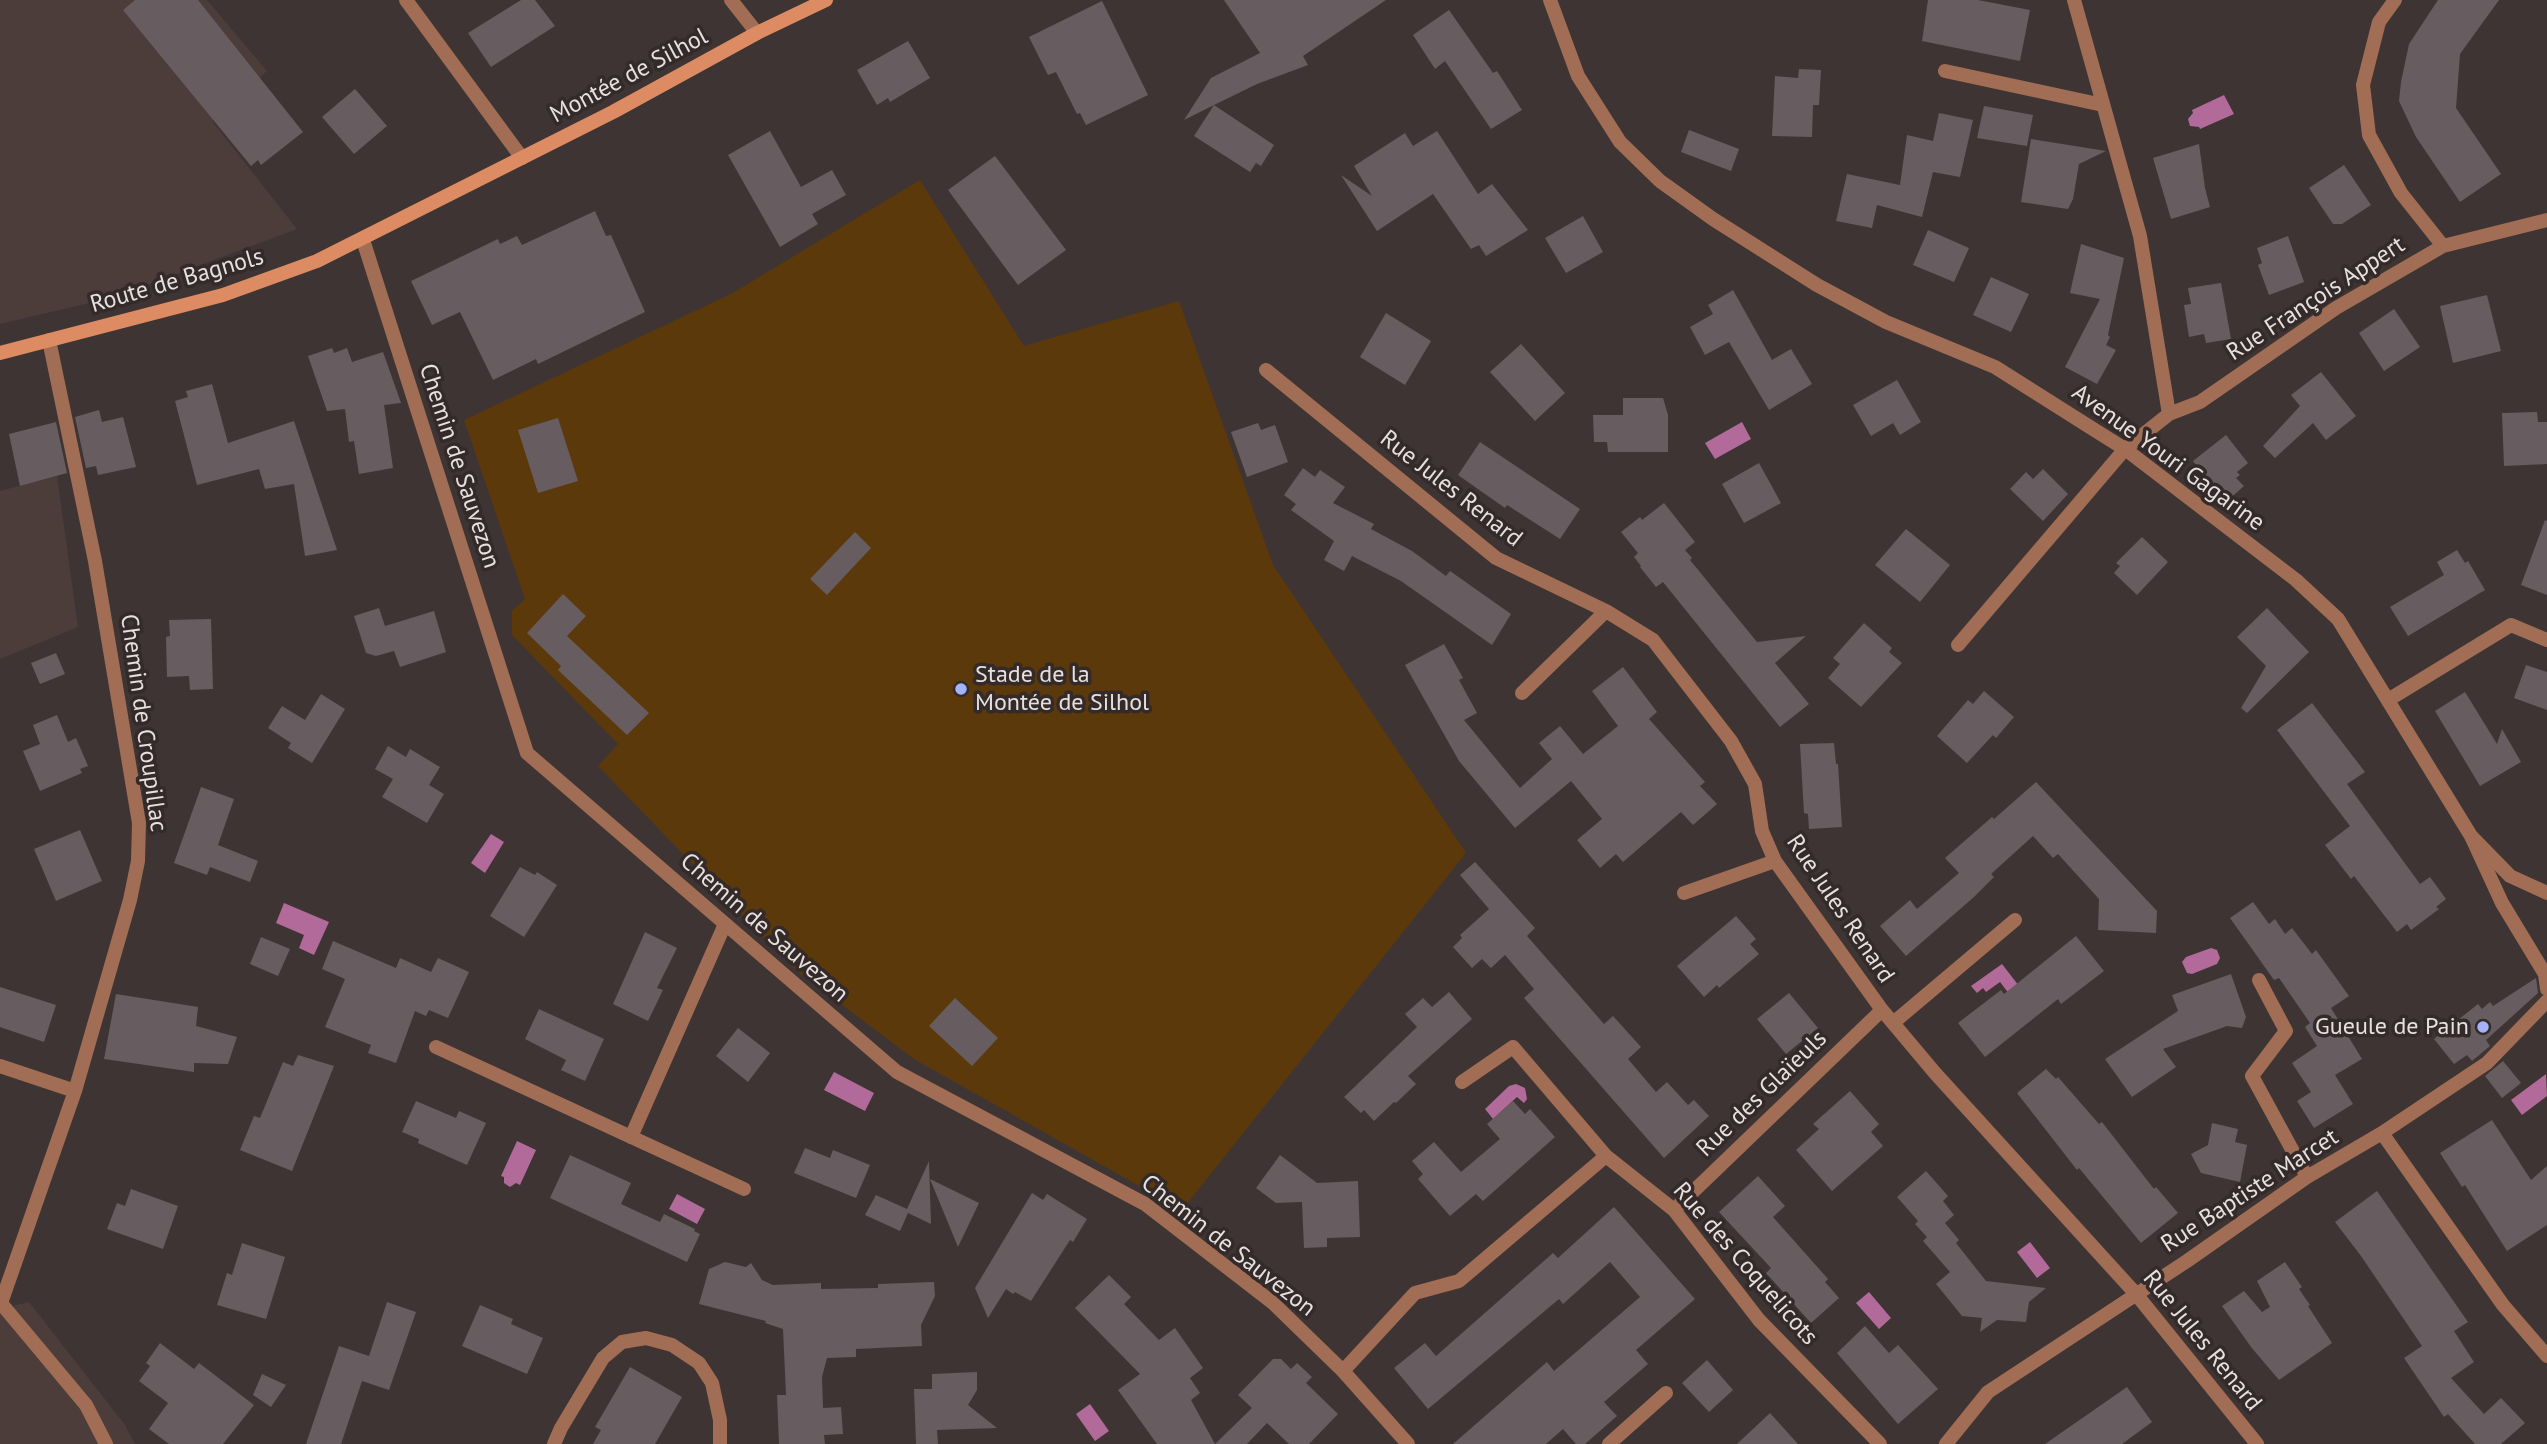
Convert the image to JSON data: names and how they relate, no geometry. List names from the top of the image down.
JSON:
{
  "streets": {
    "main road": ["Montée de Silhol", "Route de Bagnols"],
    "street": [
      "Rue François Appert",
      "Avenue Youri Gagarine",
      "Chemin de Sauvezon",
      "Rue Jules Renard",
      "Chemin de Croupillac",
      "Rue des Glaïeuls",
      "Rue Baptiste Marcet",
      "Rue des Coquelicots"
    ]
  },
  "crossings": [
    ["Montée de Silhol", "Route de Bagnols"],
    ["Montée de Silhol", "Chemin de Sauvezon"],
    ["Route de Bagnols", "Chemin de Sauvezon"],
    ["Route de Bagnols", "Chemin de Croupillac"],
    ["Rue François Appert", "Avenue Youri Gagarine"],
    ["Rue Jules Renard", "Rue des Glaïeuls"],
    ["Rue Jules Renard", "Rue Baptiste Marcet"],
    ["Rue des Glaïeuls", "Rue des Coquelicots"]
  ],
  "places": ["Stade de la Montée de Silhol", "Gueule de Pain"]
}
